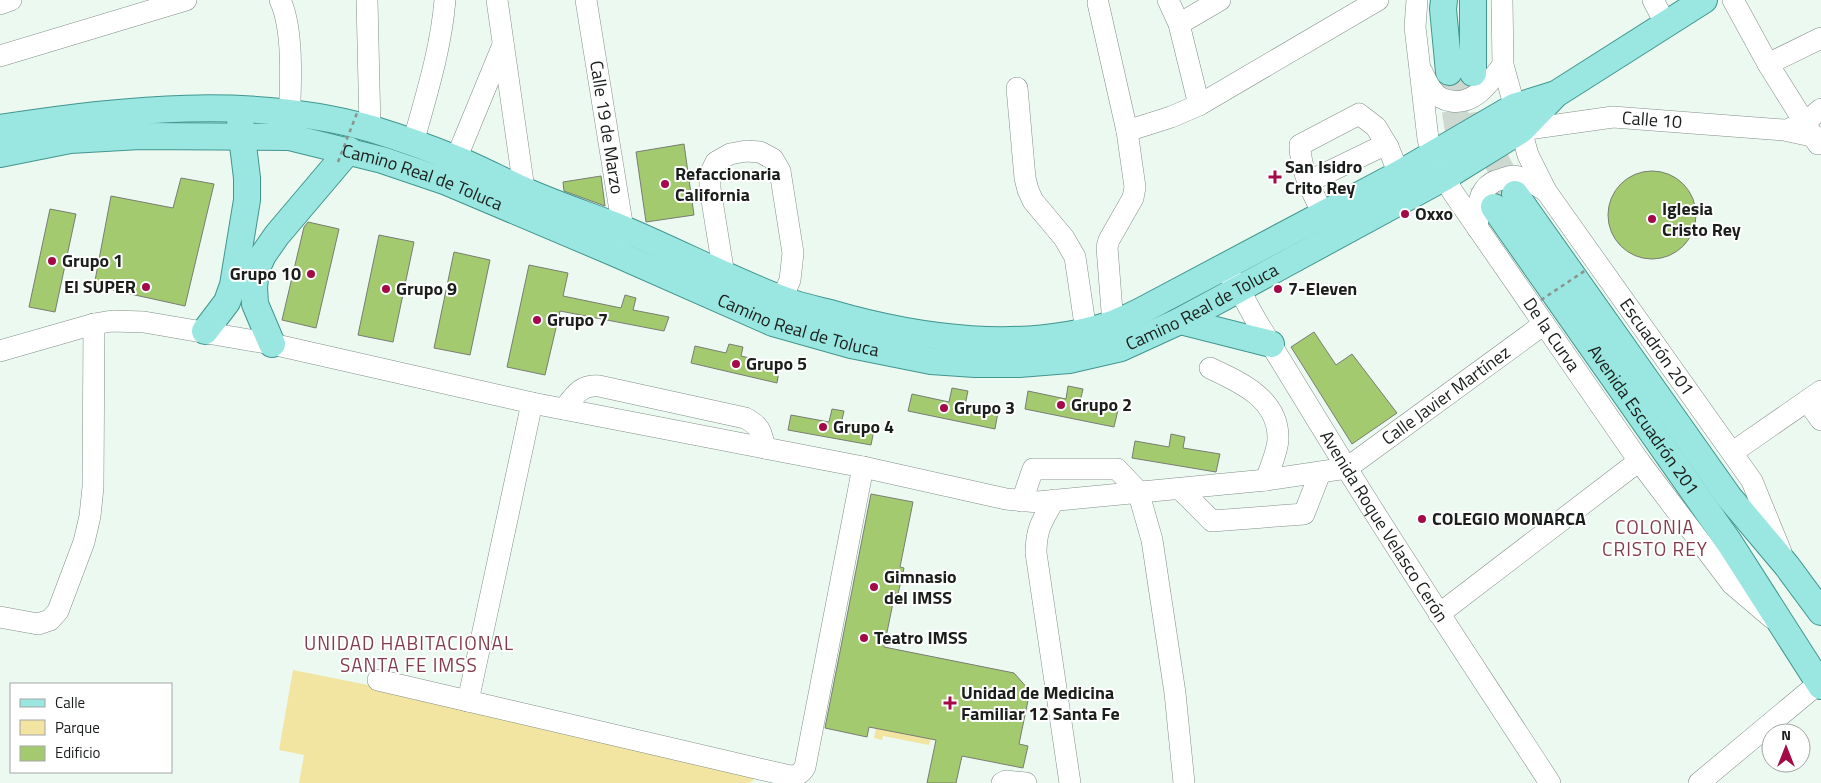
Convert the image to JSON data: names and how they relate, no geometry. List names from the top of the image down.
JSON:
{
  "streets": {
    "main road": ["Camino Real de Toluca", "Avenida Escuadrón 201"],
    "street": [
      "Calle 10",
      "Calle 19 de Marzo",
      "De la Curva",
      "Escuadrón 201",
      "Calle Javier Martínez",
      "Avenida Roque Velasco Cerón"
    ]
  },
  "crossings": [
    ["Calle 10", "Camino Real de Toluca"],
    ["Calle 10", "Escuadrón 201"],
    ["Calle 19 de Marzo", "Camino Real de Toluca"],
    ["Camino Real de Toluca", "De la Curva"],
    ["Camino Real de Toluca", "Escuadrón 201"],
    ["Camino Real de Toluca", "Avenida Roque Velasco Cerón"],
    ["De la Curva", "Calle Javier Martínez"],
    ["De la Curva", "Avenida Escuadrón 201"],
    ["Escuadrón 201", "Avenida Escuadrón 201"],
    ["Calle Javier Martínez", "Avenida Roque Velasco Cerón"]
  ],
  "districts": ["COLONIA CRISTO REY", "UNIDAD HABITACIONAL SANTA FE IMSS"],
  "places": {
    "health": ["San Isidro Crito Rey", "Unidad de Medicina Familiar 12 Santa Fe"],
    "other": [
      "Refaccionaria California",
      "Oxxo",
      "Iglesia Cristo Rey",
      "Grupo 1",
      "Grupo 10",
      "El SUPER",
      "Grupo 9",
      "7-Eleven",
      "Grupo 7",
      "Grupo 5",
      "Grupo 2",
      "Grupo 3",
      "Grupo 4",
      "COLEGIO MONARCA",
      "Gimnasio del IMSS",
      "Teatro IMSS"
    ]
  },
  "legend": ["Calle", "Parque", "Edificio"],
  "north": "top"
}
